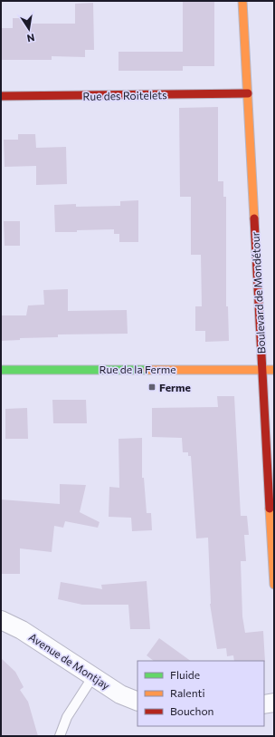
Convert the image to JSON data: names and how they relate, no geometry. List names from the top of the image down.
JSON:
{
  "streets": {
    "street": [
      "Rue des Roitelets",
      "Boulevard de Mondétour",
      "Rue de la Ferme",
      "Avenue de Montjay"
    ]
  },
  "crossings": [
    ["Rue des Roitelets", "Boulevard de Mondétour"],
    ["Boulevard de Mondétour", "Rue de la Ferme"]
  ],
  "places": {
    "transit": ["Ferme"]
  },
  "legend": ["Fluide", "Ralenti", "Bouchon"],
  "north": "bottom"
}
